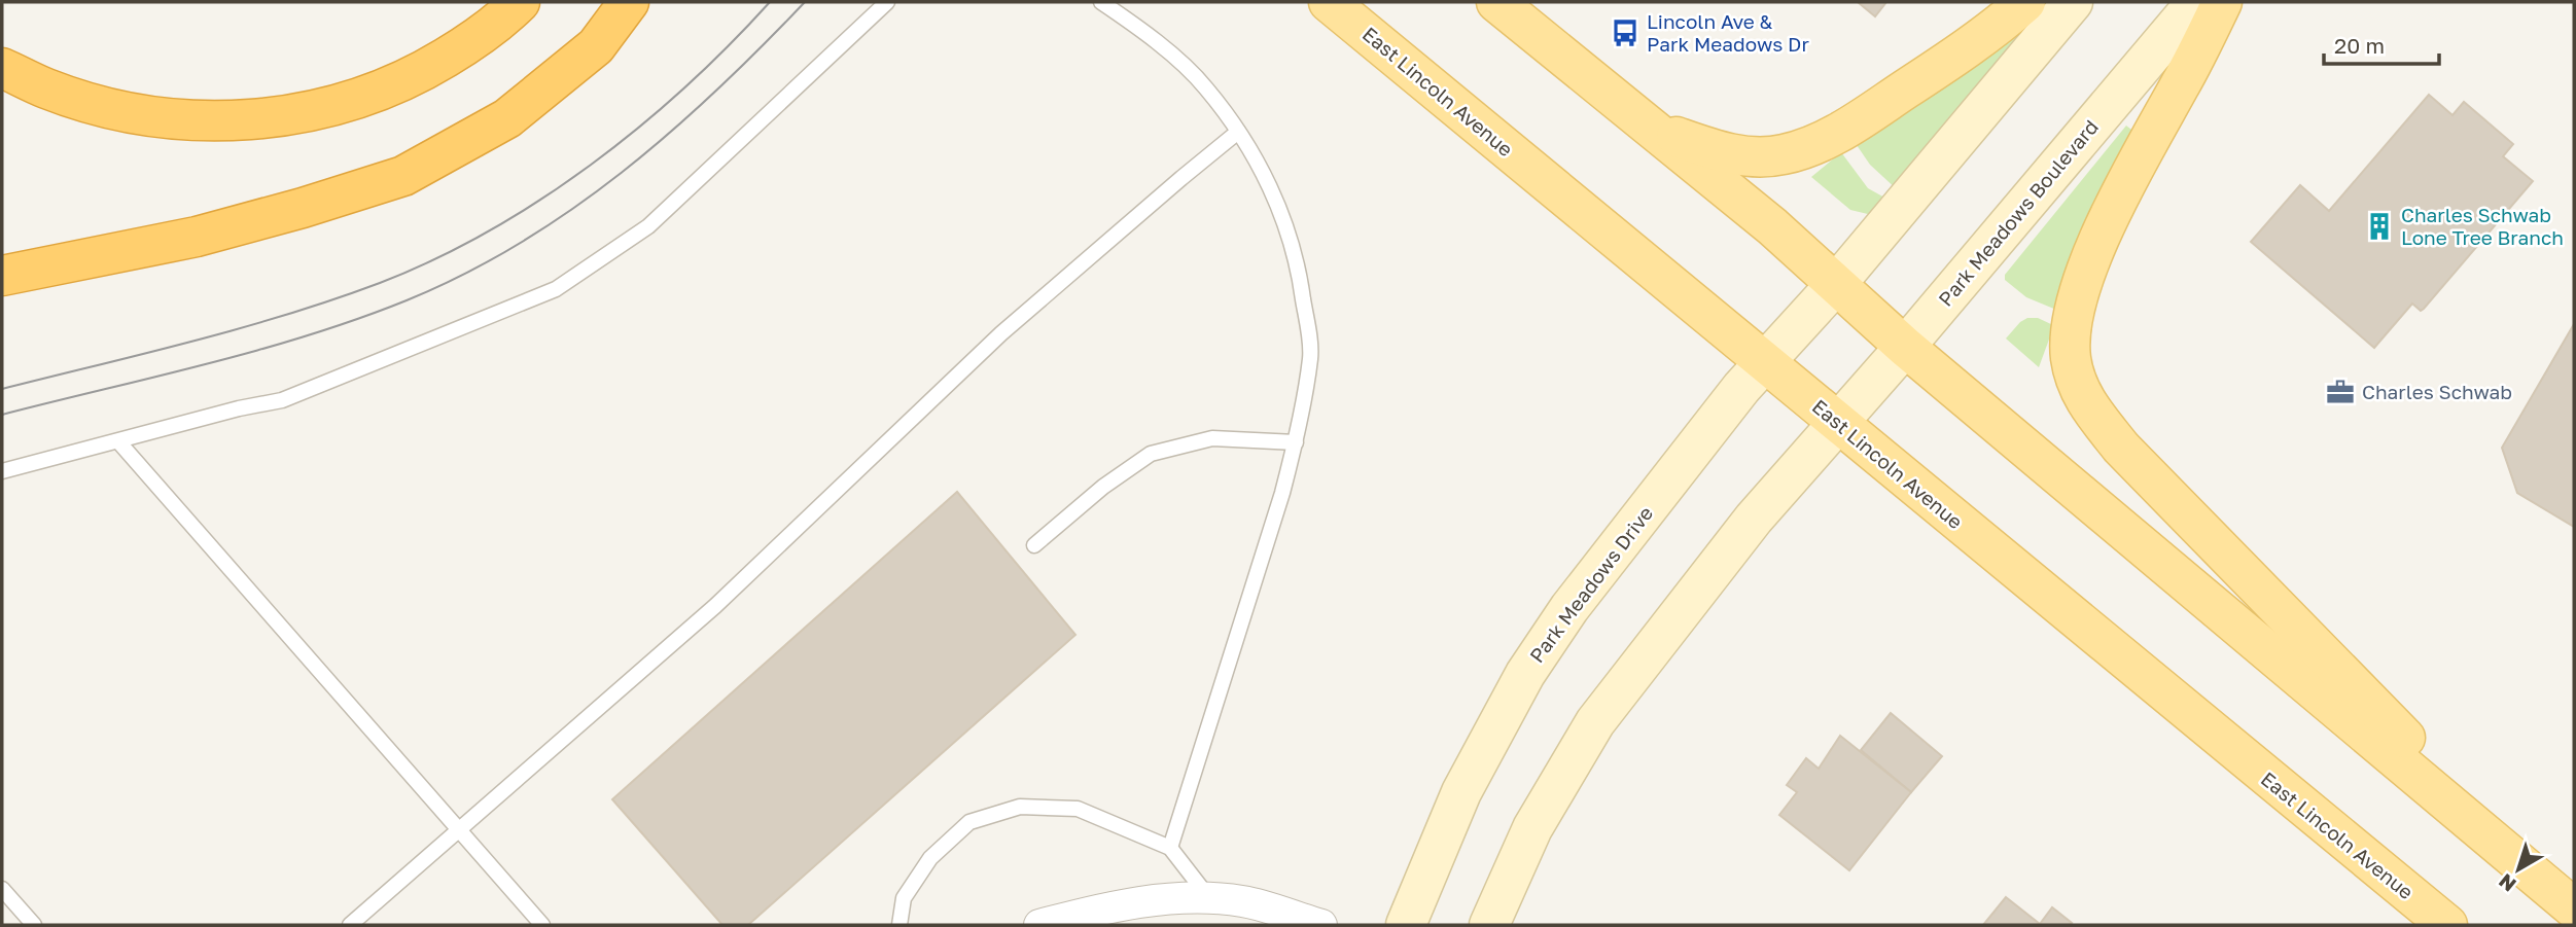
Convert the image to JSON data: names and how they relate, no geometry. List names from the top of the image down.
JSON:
{
  "streets": {
    "main road": ["East Lincoln Avenue", "Park Meadows Boulevard", "Park Meadows Drive"]
  },
  "crossings": [
    ["East Lincoln Avenue", "Park Meadows Boulevard"],
    ["East Lincoln Avenue", "Park Meadows Drive"]
  ],
  "places": {
    "bus stop": ["Lincoln Ave & Park Meadows Dr"],
    "building": ["Charles Schwab Lone Tree Branch"],
    "office": ["Charles Schwab"]
  },
  "scale_bar": "20 m",
  "north": "bottom left"
}
